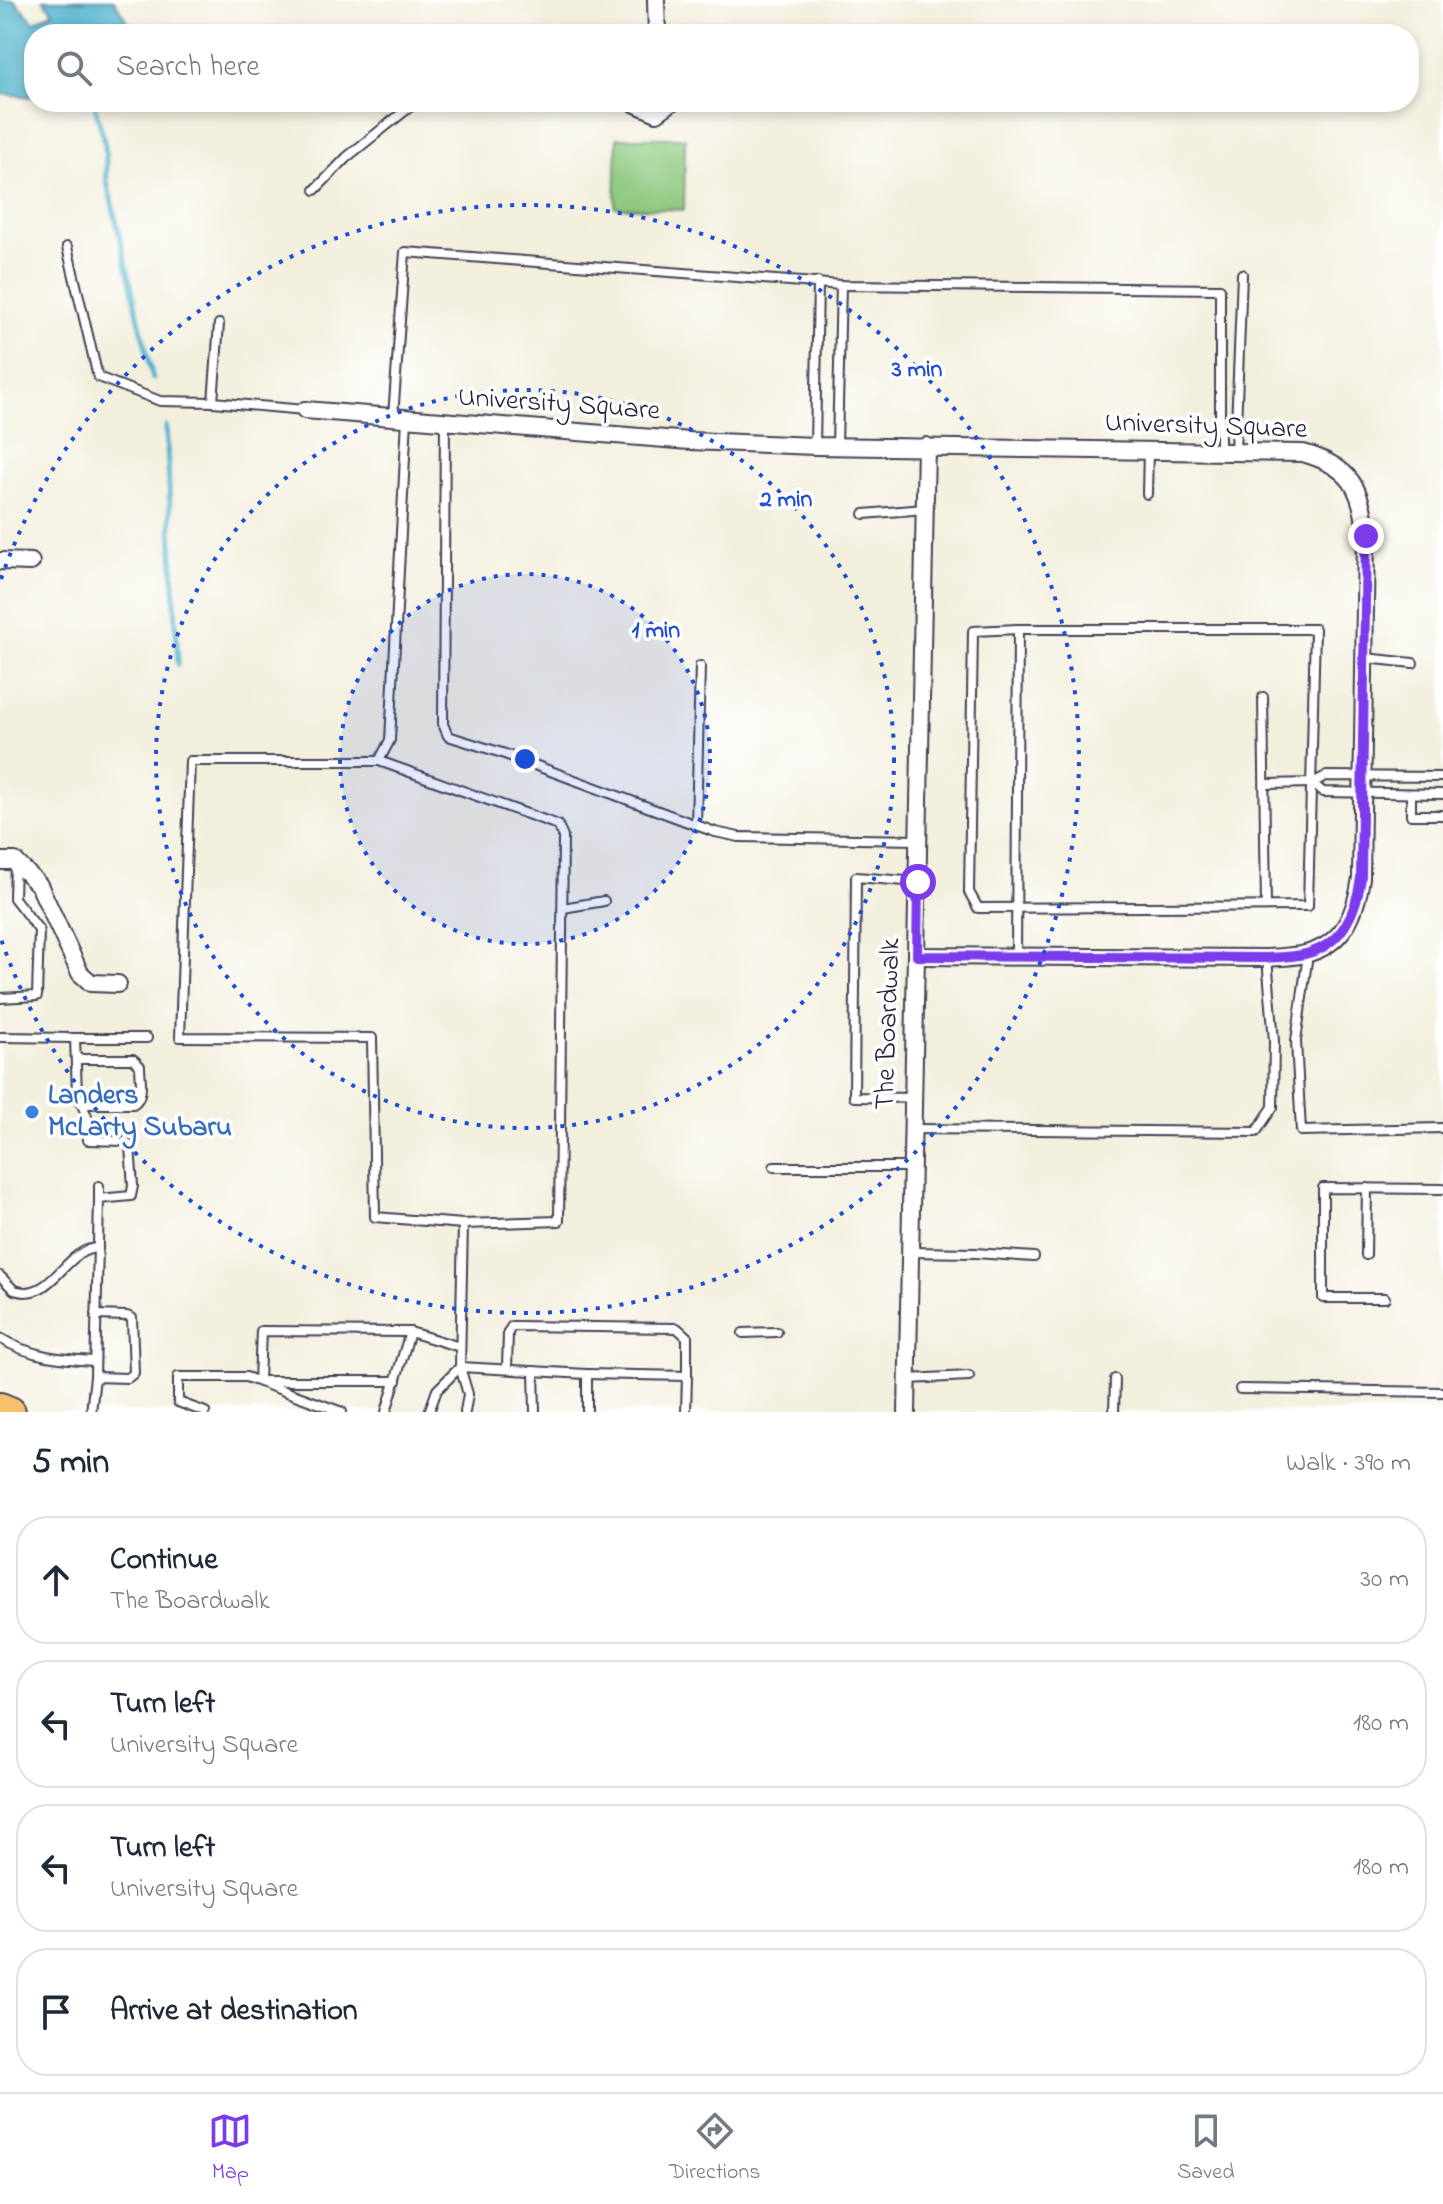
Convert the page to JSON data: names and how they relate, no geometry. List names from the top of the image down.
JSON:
{
  "streets": {
    "street": ["University Square", "The Boardwalk"]
  },
  "crossings": [
    ["University Square", "The Boardwalk"]
  ],
  "places": ["Landers McLarty Subaru"],
  "page": {
    "search": "Search here",
    "heading": ["5 min", "Walk · 390 m"],
    "list": [
      ["Continue", "The Boardwalk", "30 m"],
      ["Turn left", "University Square", "180 m"],
      ["Turn left", "University Square", "180 m"],
      "Arrive at destination"
    ],
    "nav": ["Map", "Directions", "Saved"]
  },
  "rings": ["3 min", "2 min", "1 min"]
}
